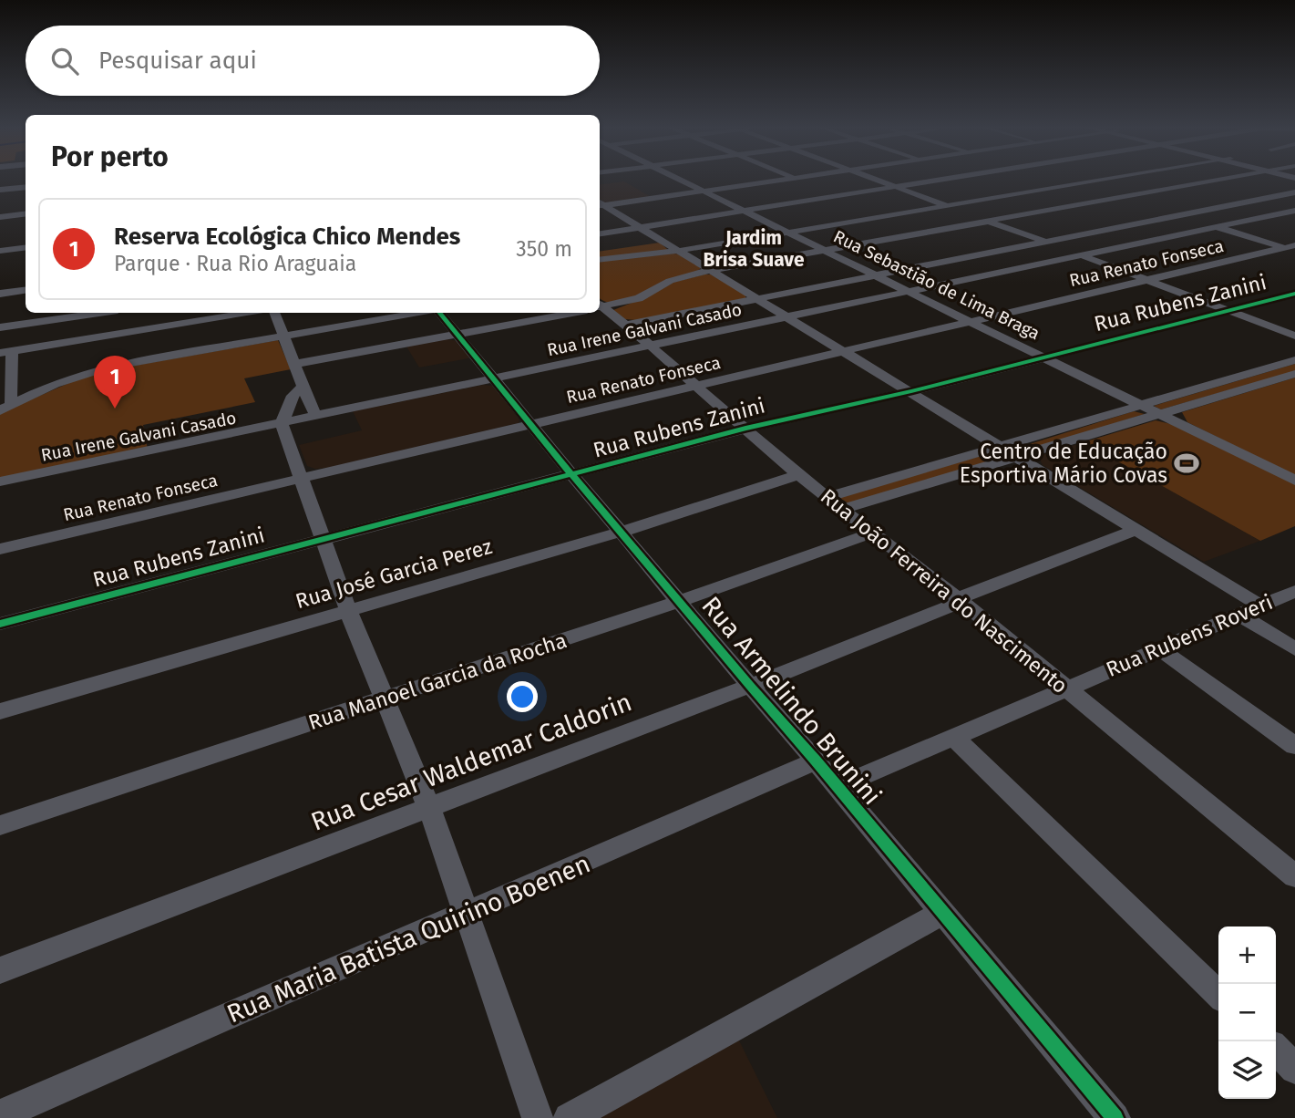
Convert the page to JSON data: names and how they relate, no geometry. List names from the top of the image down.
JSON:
{
  "streets": {
    "street": [
      "Rua Renato Fonseca",
      "Rua Sebastião de Lima Braga",
      "Rua Rubens Zanini",
      "Rua Irene Galvani Casado",
      "Rua José Garcia Perez",
      "Rua João Ferreira do Nascimento",
      "Rua Rubens Roveri",
      "Rua Manoel Garcia da Rocha",
      "Rua Armelindo Brunini",
      "Rua Cesar Waldemar Caldorin",
      "Rua Maria Batista Quirino Boenen"
    ]
  },
  "crossings": [
    ["Rua Renato Fonseca", "Rua Sebastião de Lima Braga"],
    ["Rua Renato Fonseca", "Rua João Ferreira do Nascimento"],
    ["Rua Renato Fonseca", "Rua Armelindo Brunini"],
    ["Rua Sebastião de Lima Braga", "Rua Rubens Zanini"],
    ["Rua Sebastião de Lima Braga", "Rua Irene Galvani Casado"],
    ["Rua Rubens Zanini", "Rua João Ferreira do Nascimento"],
    ["Rua Rubens Zanini", "Rua Armelindo Brunini"],
    ["Rua Irene Galvani Casado", "Rua João Ferreira do Nascimento"],
    ["Rua Irene Galvani Casado", "Rua Armelindo Brunini"],
    ["Rua José Garcia Perez", "Rua João Ferreira do Nascimento"],
    ["Rua José Garcia Perez", "Rua Armelindo Brunini"],
    ["Rua João Ferreira do Nascimento", "Rua Rubens Roveri"],
    ["Rua João Ferreira do Nascimento", "Rua Manoel Garcia da Rocha"],
    ["Rua João Ferreira do Nascimento", "Rua Cesar Waldemar Caldorin"],
    ["Rua Rubens Roveri", "Rua Armelindo Brunini"],
    ["Rua Manoel Garcia da Rocha", "Rua Armelindo Brunini"],
    ["Rua Armelindo Brunini", "Rua Cesar Waldemar Caldorin"],
    ["Rua Armelindo Brunini", "Rua Maria Batista Quirino Boenen"]
  ],
  "districts": ["Jardim Brisa Suave"],
  "places": {
    "sports": ["Centro de Educação Esportiva Mário Covas"]
  },
  "page": {
    "search": "Pesquisar aqui",
    "heading": "Por perto",
    "list": [
      {
        "mark": "1",
        "name": "Reserva Ecológica Chico Mendes",
        "note": "Parque · Rua Rio Araguaia",
        "value": "350 m"
      }
    ],
    "pins": "1",
    "map_buttons": ["+", "−"]
  }
}
